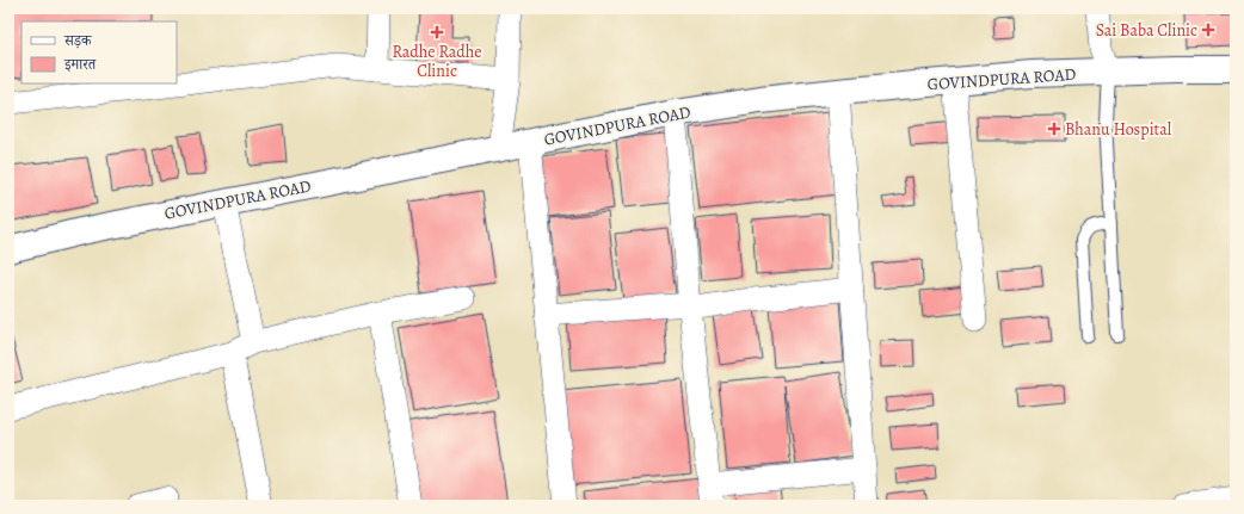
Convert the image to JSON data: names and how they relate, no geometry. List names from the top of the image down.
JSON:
{
  "streets": {
    "street": ["GOVINDPURA ROAD"]
  },
  "places": {
    "health": ["Sai Baba Clinic", "Radhe Radhe Clinic", "Bhanu Hospital"]
  },
  "legend": ["सड़क", "इमारत"]
}
